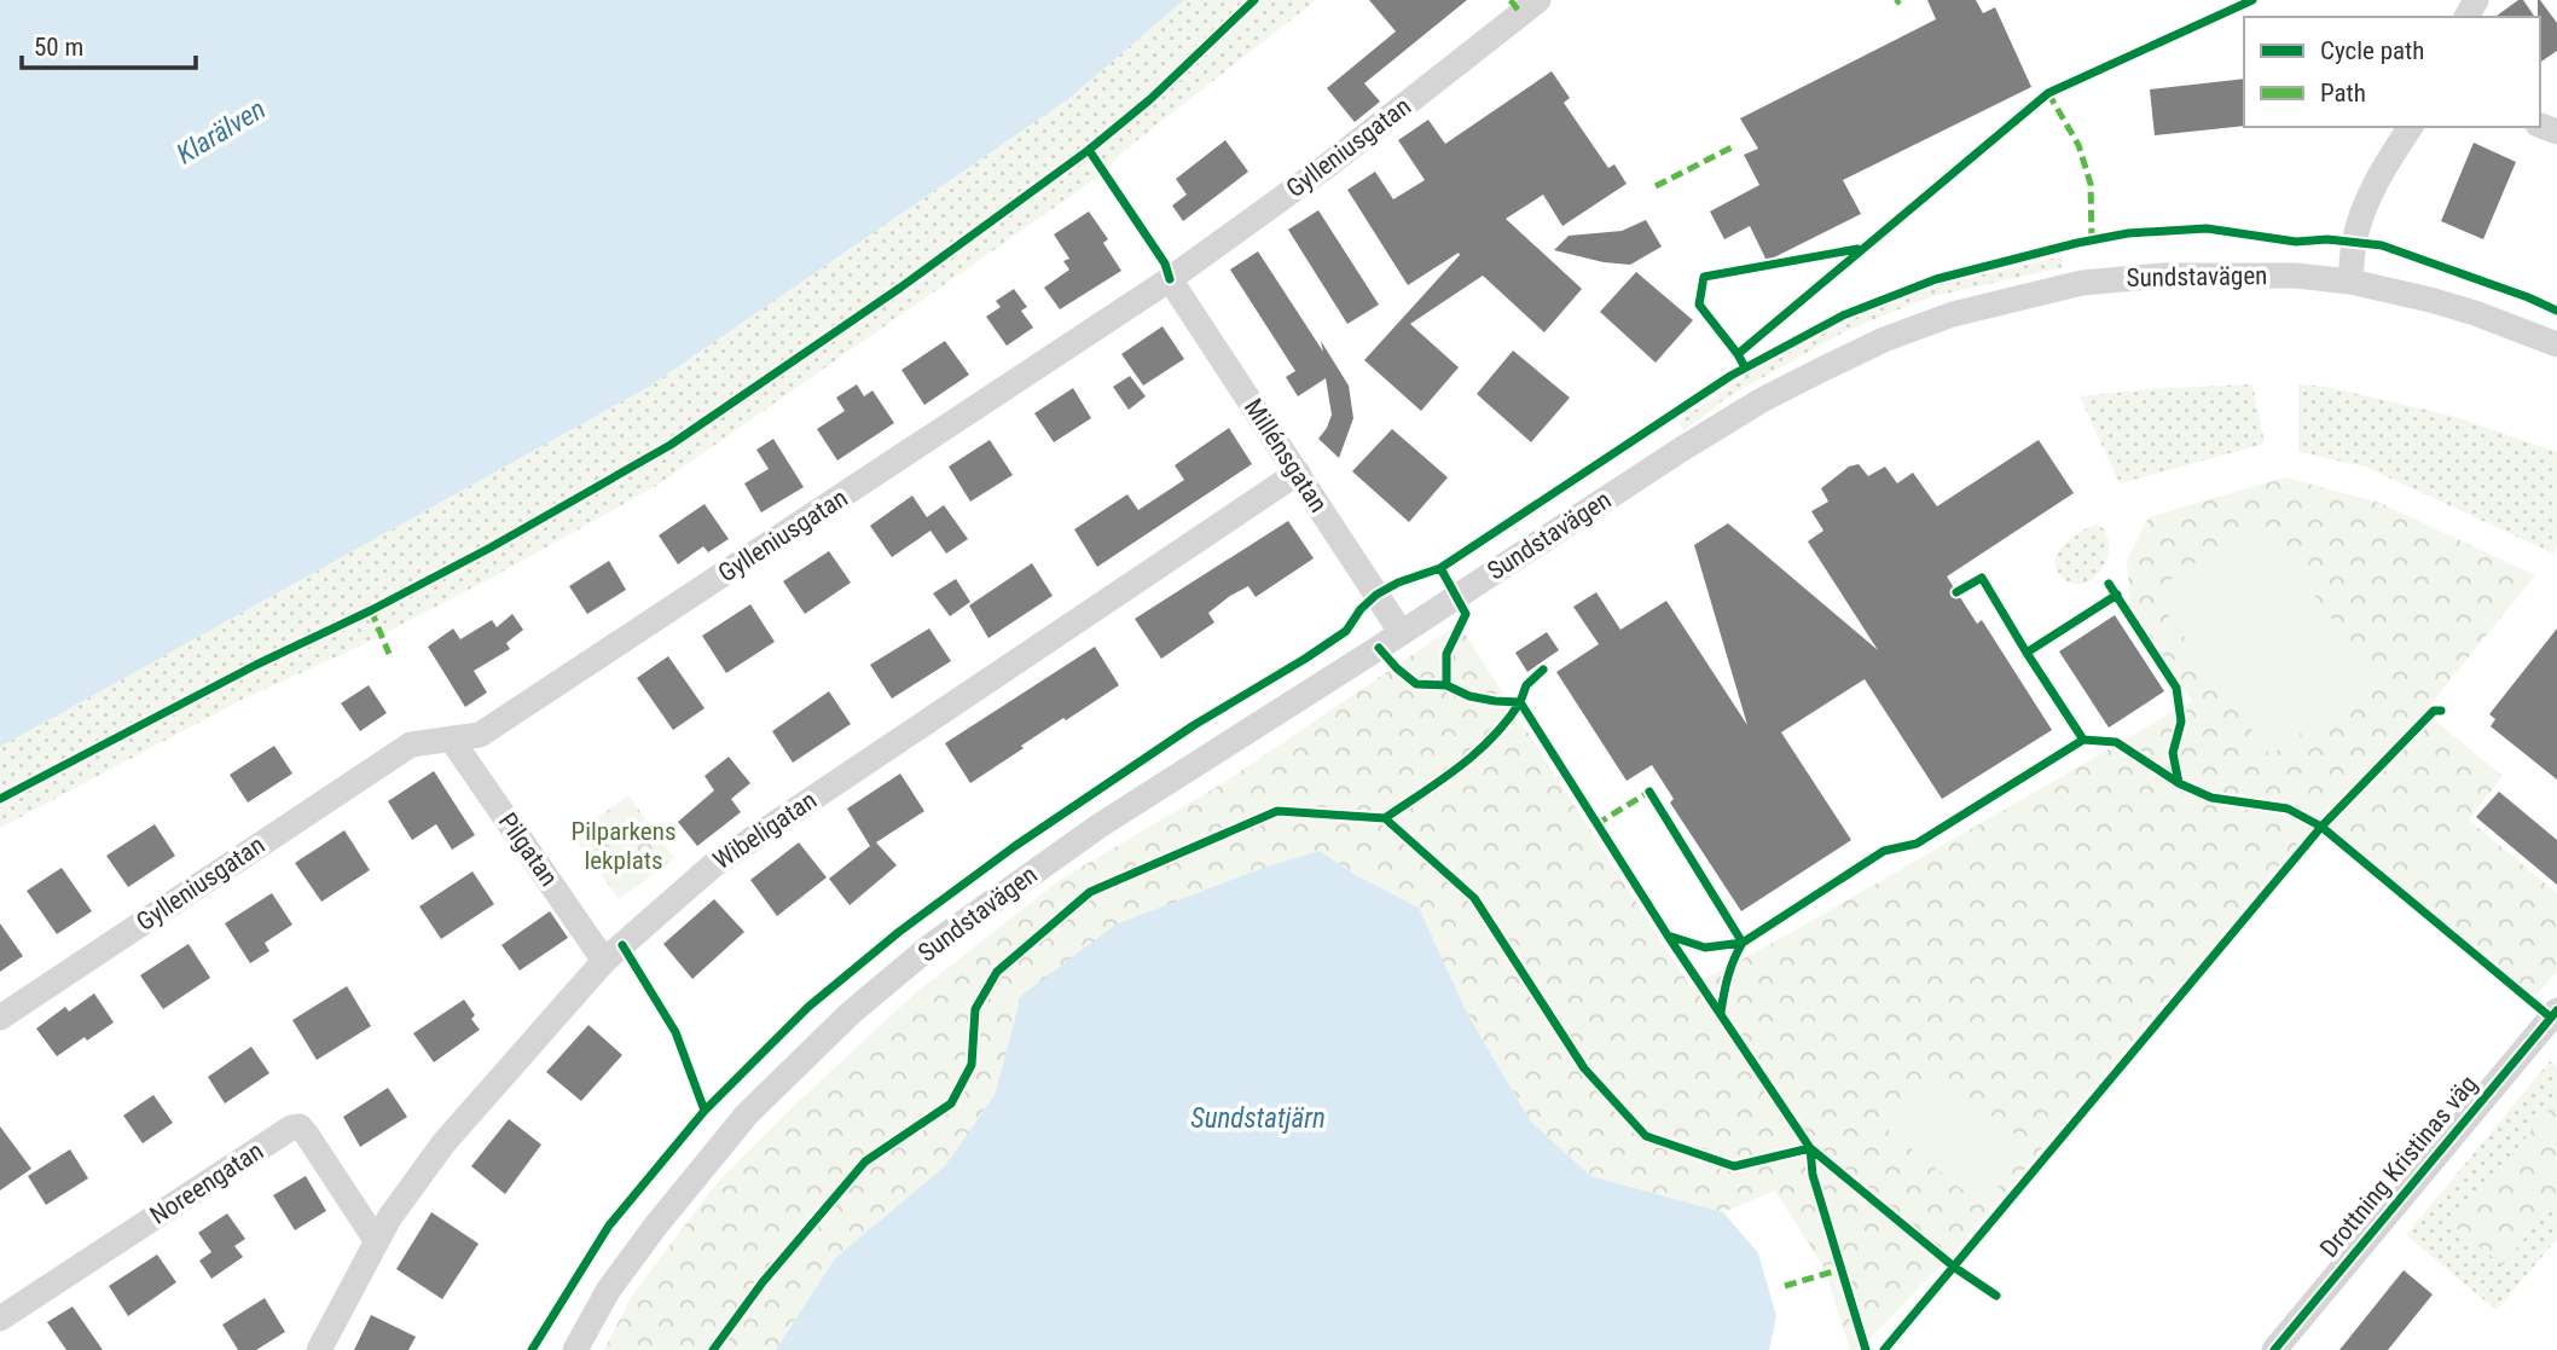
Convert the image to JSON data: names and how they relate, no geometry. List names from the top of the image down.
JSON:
{
  "streets": {
    "street": [
      "Gylleniusgatan",
      "Sundstavägen",
      "Millénsgatan",
      "Wibeligatan",
      "Pilgatan",
      "Drottning Kristinas väg",
      "Noreengatan"
    ]
  },
  "crossings": [
    ["Gylleniusgatan", "Millénsgatan"],
    ["Gylleniusgatan", "Pilgatan"],
    ["Sundstavägen", "Millénsgatan"],
    ["Millénsgatan", "Wibeligatan"],
    ["Wibeligatan", "Pilgatan"],
    ["Wibeligatan", "Noreengatan"]
  ],
  "water": ["Klarälven", "Sundstatjärn"],
  "parks": ["Pilparkens lekplats"],
  "legend": ["Cycle path", "Path"],
  "scale_bar": "50 m"
}
